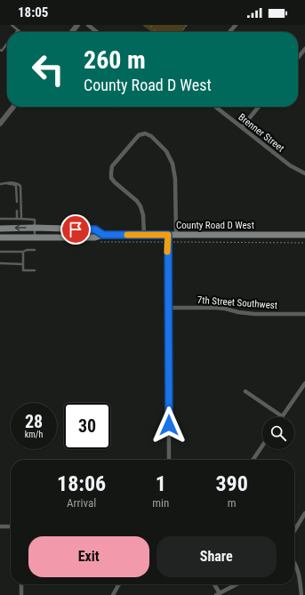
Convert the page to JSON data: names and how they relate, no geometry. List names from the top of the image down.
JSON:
{
  "streets": {
    "main road": ["County Road D West"],
    "street": ["Brenner Street", "7th Street Southwest"]
  },
  "page": {
    "status": "18:05",
    "turn": ["260 m", "County Road D West"],
    "speed": "28 km/h",
    "limit": "30",
    "eta": [
      "18:06",
      "Arrival",
      "1",
      "min",
      "390",
      "m"
    ],
    "buttons": ["Exit", "Share"]
  }
}
